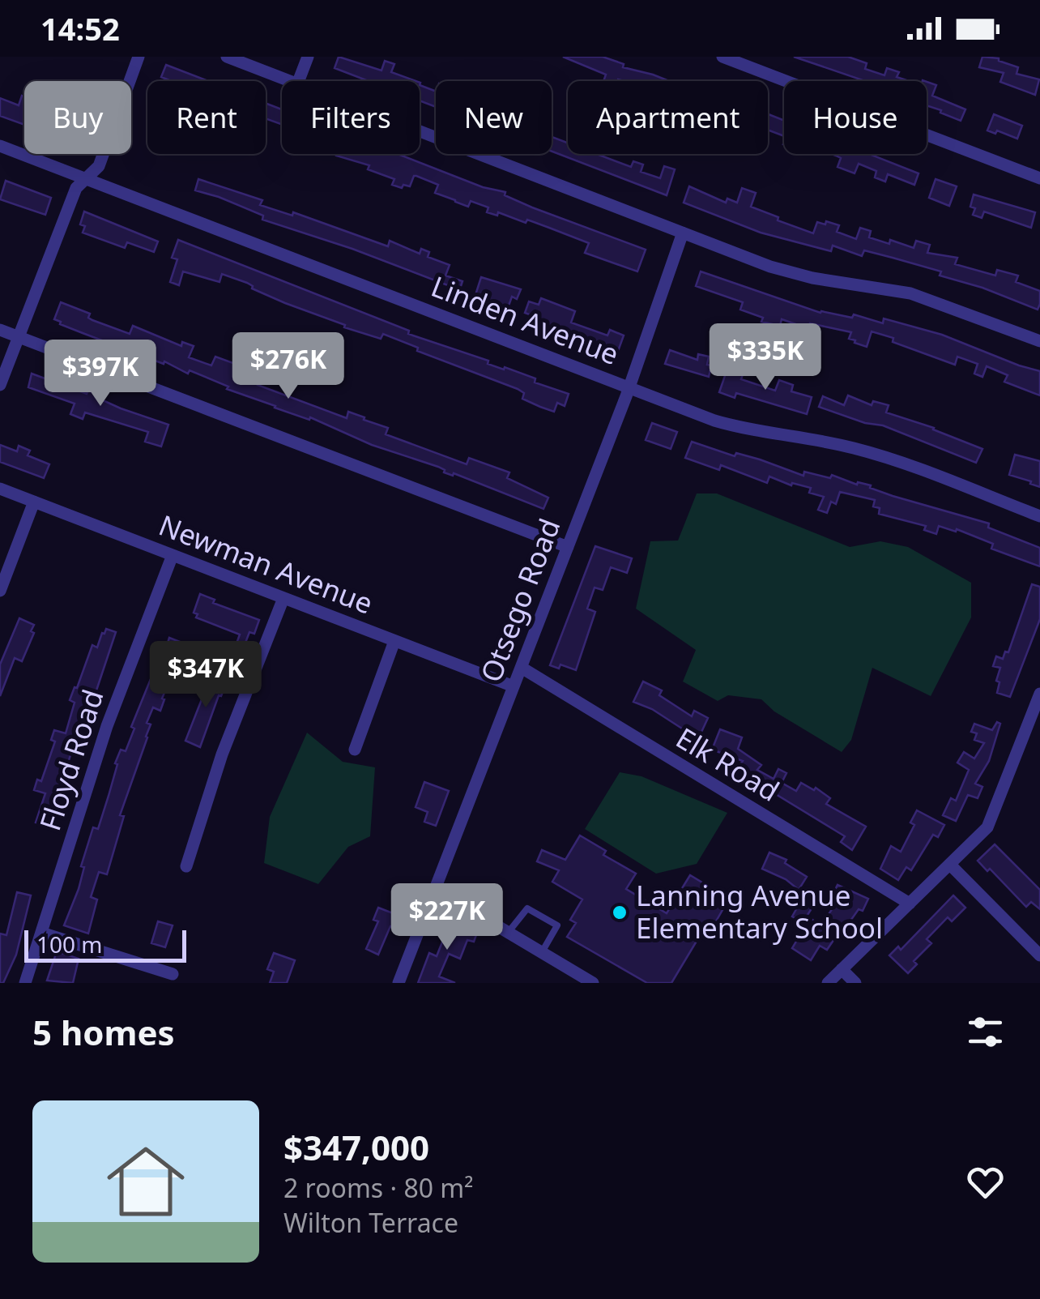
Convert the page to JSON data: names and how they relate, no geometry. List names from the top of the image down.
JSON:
{
  "streets": {
    "street": [
      "Linden Avenue",
      "Newman Avenue",
      "Otsego Road",
      "Floyd Road",
      "Elk Road"
    ]
  },
  "crossings": [
    ["Linden Avenue", "Otsego Road"],
    ["Newman Avenue", "Otsego Road"],
    ["Newman Avenue", "Floyd Road"],
    ["Otsego Road", "Elk Road"]
  ],
  "places": ["Lanning Avenue Elementary School"],
  "scale_bar": "100 m",
  "page": {
    "status": "14:52",
    "chip": [
      "Buy",
      "Rent",
      "Filters",
      "New",
      "Apartment",
      "House"
    ],
    "price": [
      "$335K",
      "$276K",
      "$397K",
      "$347K",
      "$227K"
    ],
    "scale": "100 m",
    "heading": "5 homes",
    "list": [
      {
        "name": "$347,000",
        "note": "2 rooms · 80 m² · Wilton Terrace"
      }
    ]
  }
}
